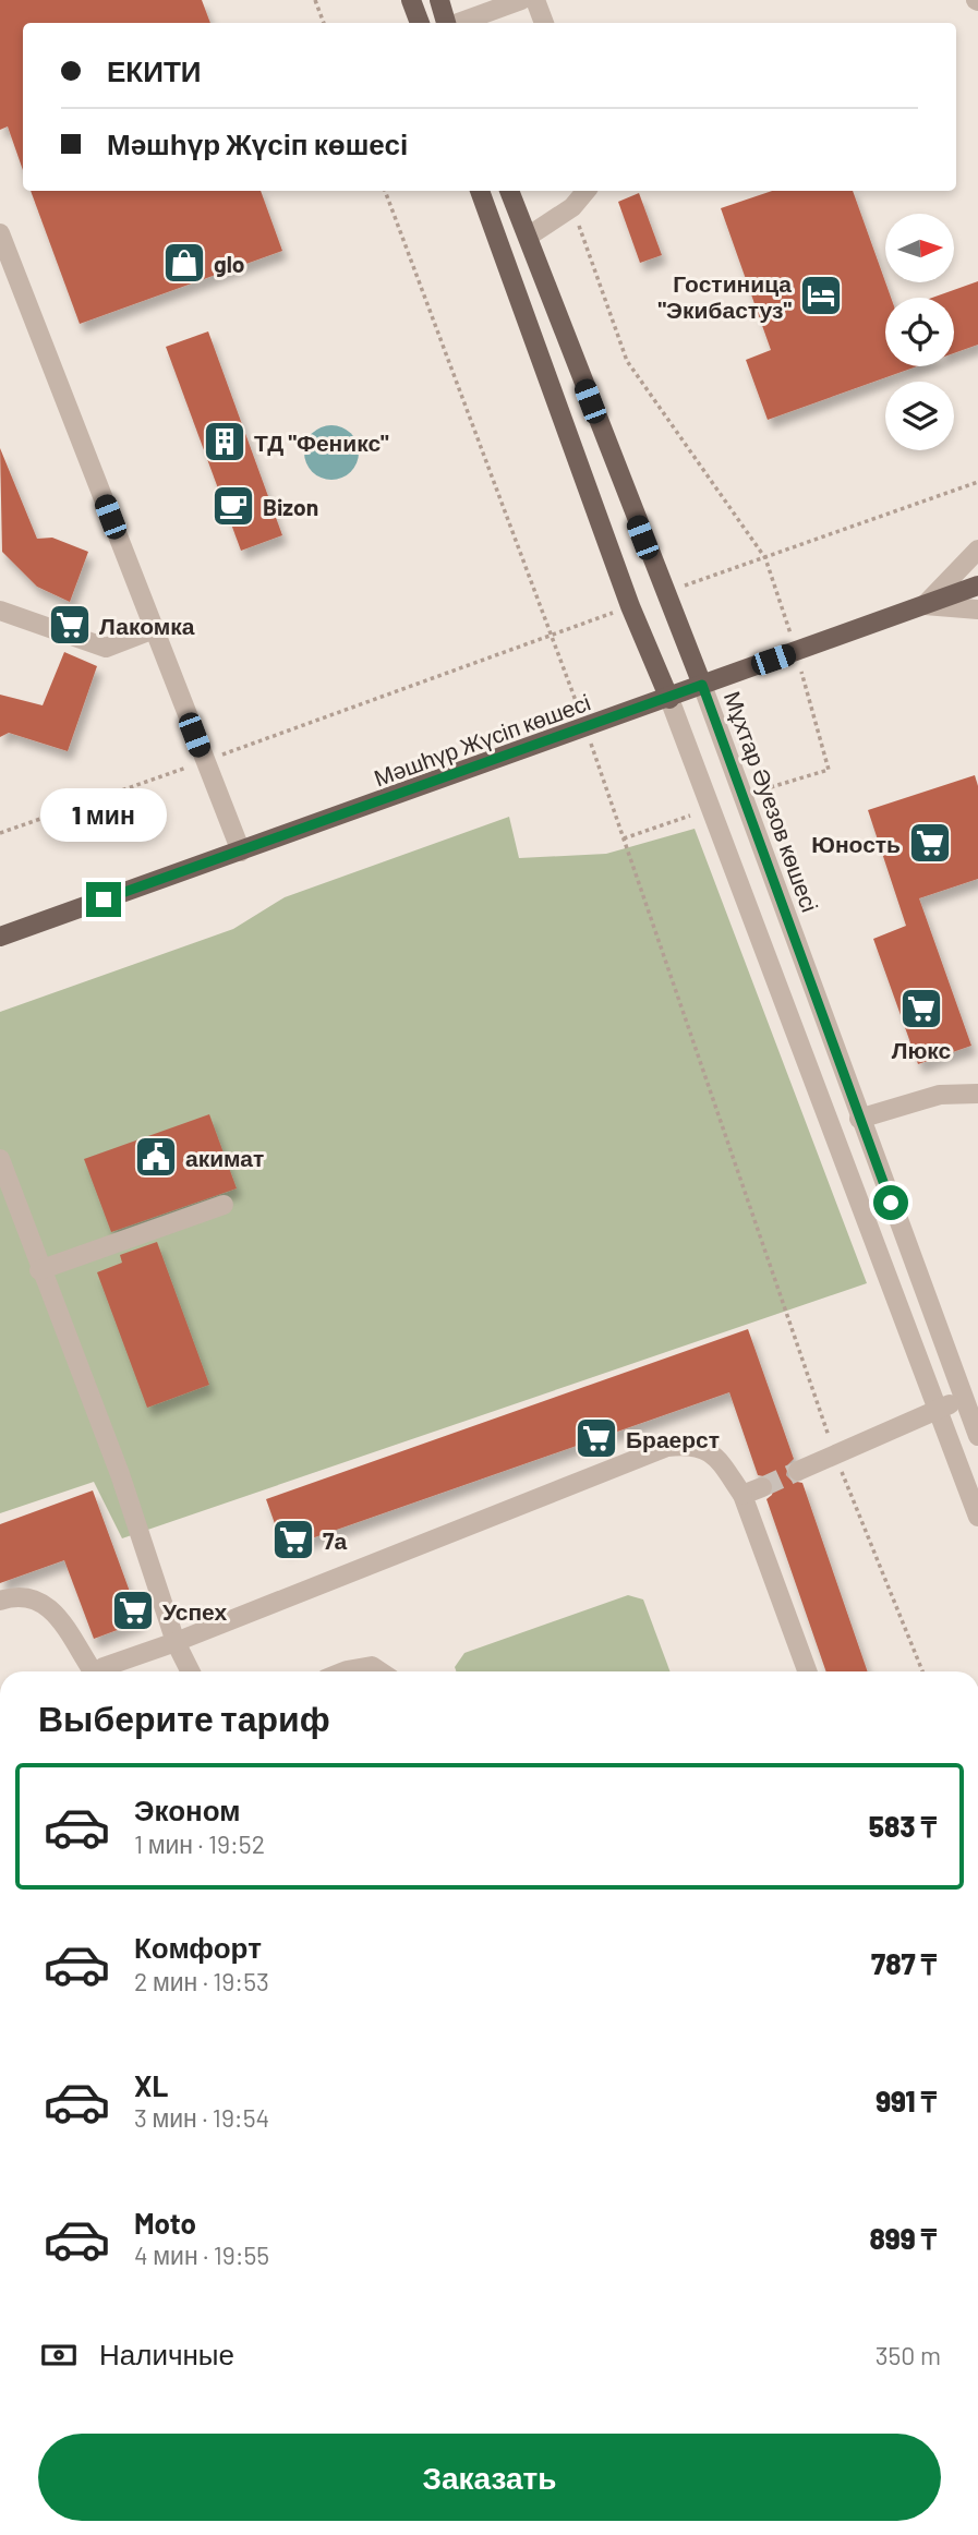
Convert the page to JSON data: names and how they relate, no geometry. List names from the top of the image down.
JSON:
{
  "streets": {
    "main road": ["Мәшһүр Жүсіп көшесі", "Мұхтар Әуезов көшесі"]
  },
  "crossings": [
    ["Мәшһүр Жүсіп көшесі", "Мұхтар Әуезов көшесі"]
  ],
  "places": {
    "shop": ["glo"],
    "hotel": ["Гостиница \"Экибастуз\""],
    "building": ["ТД \"Феникс\""],
    "cafe": ["Bizon"],
    "supermarket": [
      "Лакомка",
      "Юность",
      "Люкс",
      "Браерст",
      "7а",
      "Успех"
    ],
    "public building": ["акимат"]
  },
  "north": "right",
  "page": {
    "banner": ["ЕКИТИ", "Мәшһүр Жүсіп көшесі"],
    "bubble": "1 мин",
    "heading": "Выберите тариф",
    "list": [
      {
        "name": "Эконом",
        "note": "1 мин · 19:52",
        "value": "583 ₸"
      },
      {
        "name": "Комфорт",
        "note": "2 мин · 19:53",
        "value": "787 ₸"
      },
      {
        "name": "XL",
        "note": "3 мин · 19:54",
        "value": "991 ₸"
      },
      {
        "name": "Moto",
        "note": "4 мин · 19:55",
        "value": "899 ₸"
      }
    ],
    "pay": ["Наличные", "350 m"],
    "buttons": "Заказать"
  }
}
